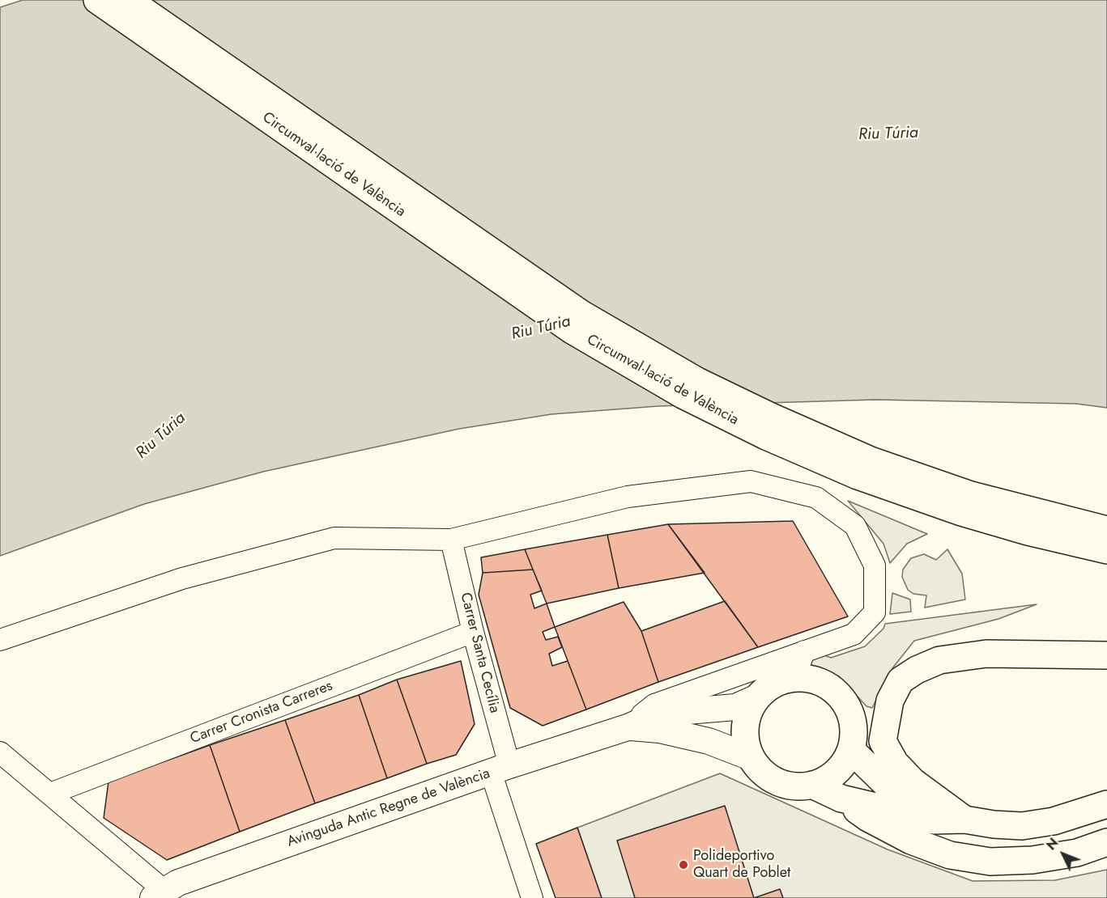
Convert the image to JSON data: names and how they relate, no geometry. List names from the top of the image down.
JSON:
{
  "streets": {
    "main road": ["Circumval·lació de València"],
    "street": ["Carrer Santa Cecília", "Carrer Cronista Carreres", "Avinguda Antic Regne de València"]
  },
  "crossings": [
    ["Carrer Santa Cecília", "Carrer Cronista Carreres"],
    ["Carrer Santa Cecília", "Avinguda Antic Regne de València"]
  ],
  "water": ["Riu Túria"],
  "places": ["Polideportivo Quart de Poblet"],
  "north": "top left"
}
